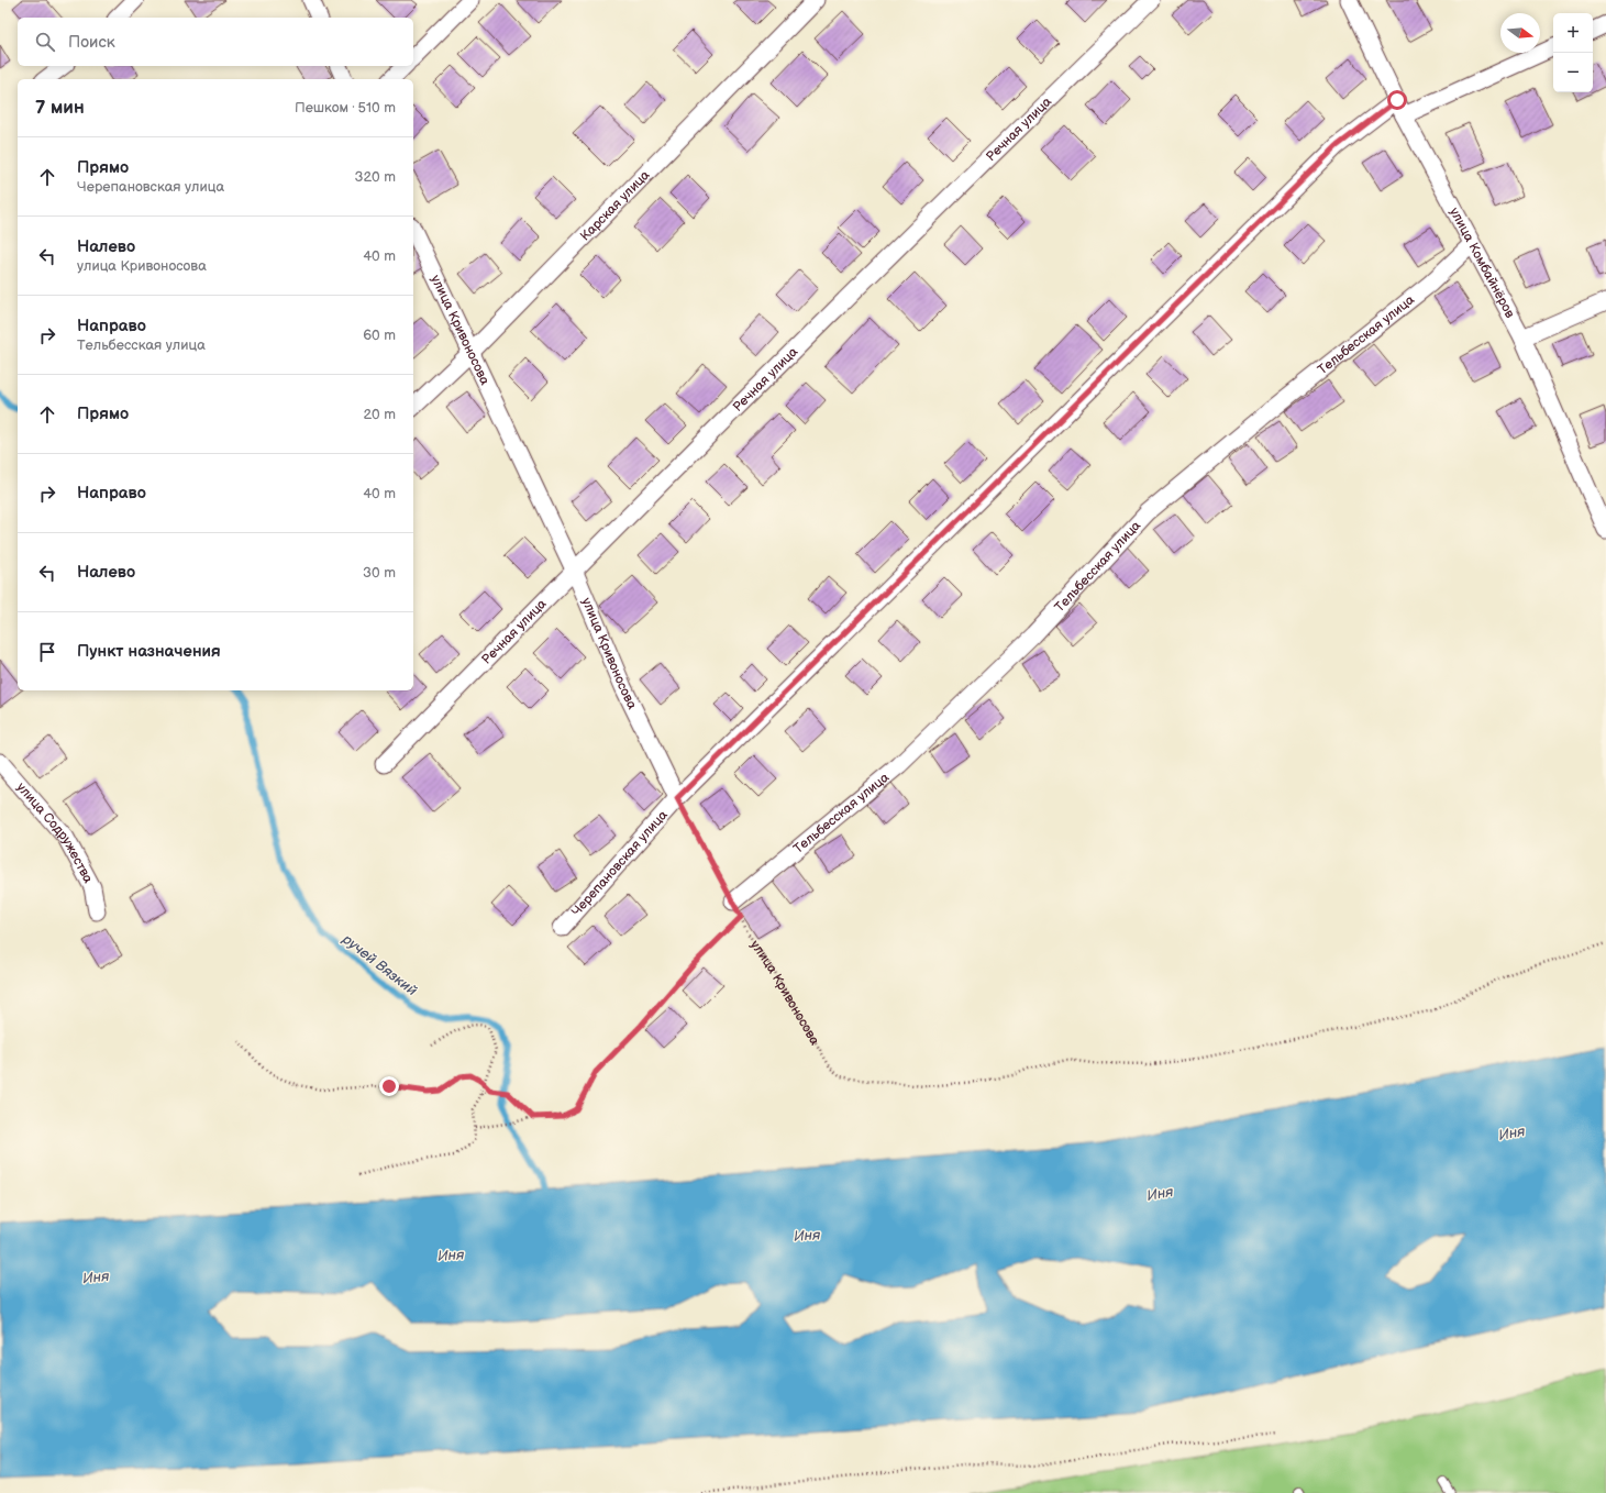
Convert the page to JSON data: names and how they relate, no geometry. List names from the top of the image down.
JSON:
{
  "streets": {
    "street": [
      "Речная улица",
      "Карская улица",
      "улица Комбайнёров",
      "улица Кривоносова",
      "Тельбесская улица",
      "улица Содружества",
      "Черепановская улица"
    ]
  },
  "crossings": [
    ["Речная улица", "улица Кривоносова"],
    ["Карская улица", "улица Кривоносова"],
    ["улица Комбайнёров", "Тельбесская улица"],
    ["улица Комбайнёров", "Черепановская улица"],
    ["улица Кривоносова", "Тельбесская улица"],
    ["улица Кривоносова", "Черепановская улица"]
  ],
  "water": ["ручей Вязкий", "Иня"],
  "north": "right",
  "page": {
    "map_buttons": ["+", "−"],
    "search": "Поиск",
    "heading": ["7 мин", "Пешком · 510 m"],
    "list": [
      ["Прямо", "Черепановская улица", "320 m"],
      ["Налево", "улица Кривоносова", "40 m"],
      ["Направо", "Тельбесская улица", "60 m"],
      ["Прямо", "20 m"],
      ["Направо", "40 m"],
      ["Налево", "30 m"],
      "Пункт назначения"
    ]
  }
}
